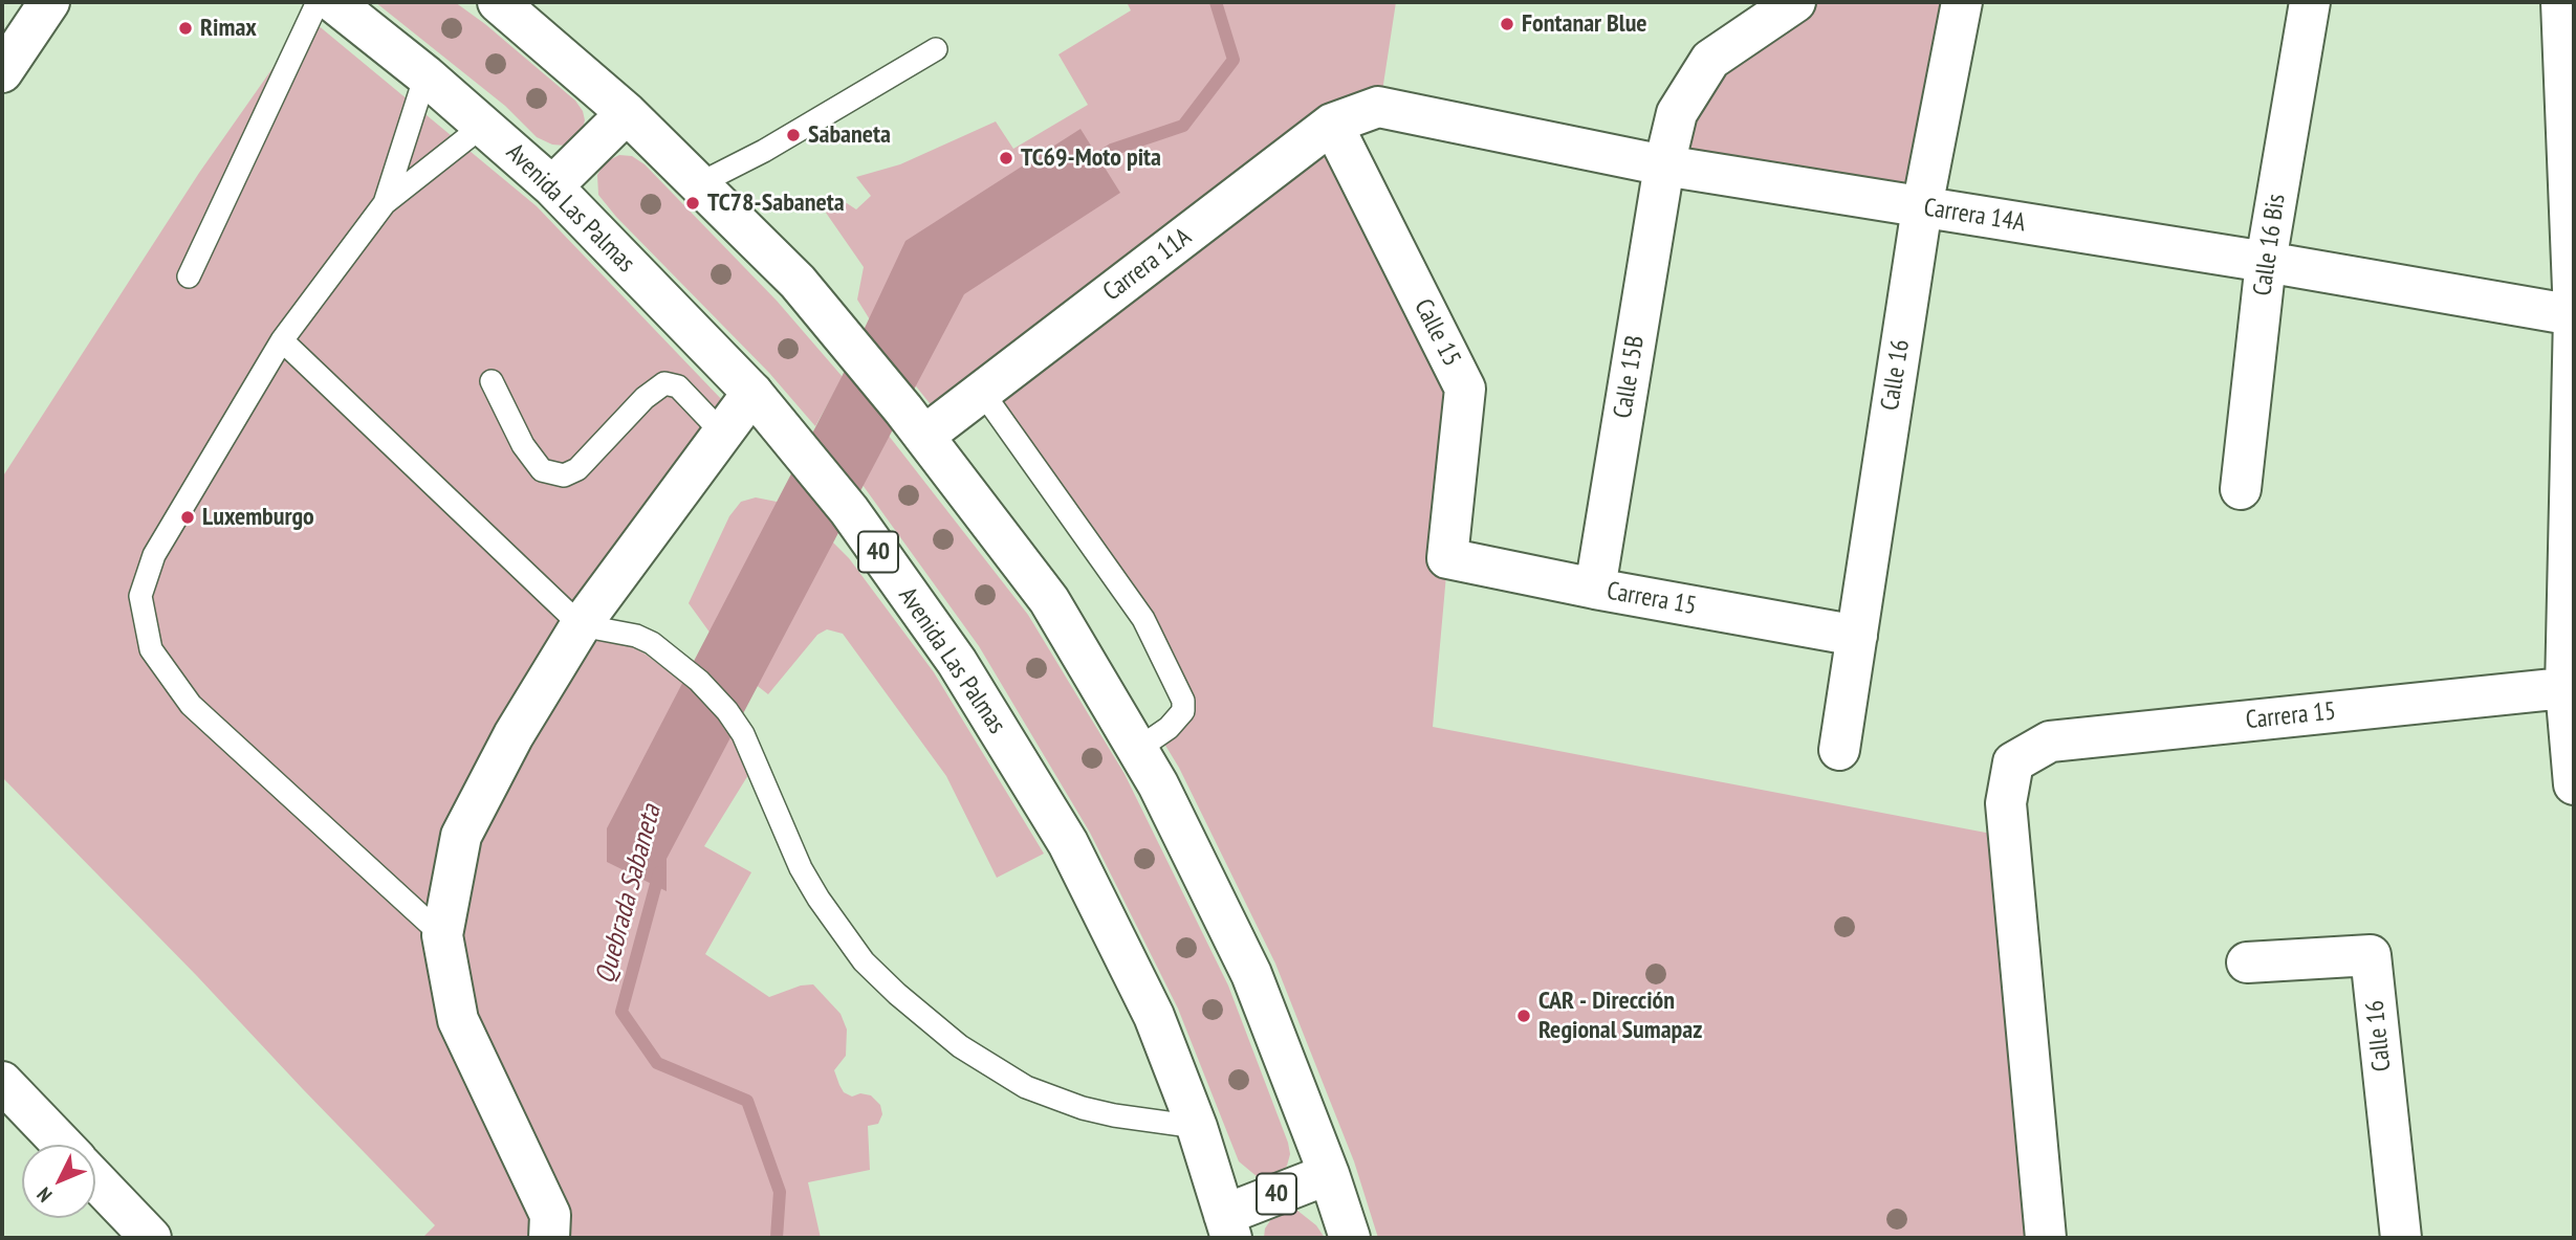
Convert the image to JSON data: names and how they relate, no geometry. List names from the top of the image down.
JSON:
{
  "streets": {
    "street": [
      "Avenida Las Palmas",
      "Carrera 14A",
      "Calle 16 Bis",
      "Carrera 11A",
      "Calle 15",
      "Calle 16",
      "Calle 15B",
      "40",
      "Carrera 15"
    ]
  },
  "crossings": [
    ["Avenida Las Palmas", "40"],
    ["Carrera 14A", "Calle 16 Bis"],
    ["Carrera 14A", "Carrera 11A"],
    ["Carrera 14A", "Calle 16"],
    ["Carrera 14A", "Calle 15B"],
    ["Carrera 11A", "Calle 15"],
    ["Carrera 11A", "40"],
    ["Calle 15", "Carrera 15"],
    ["Calle 16", "Carrera 15"],
    ["Calle 15B", "Carrera 15"]
  ],
  "water": ["Quebrada Sabaneta"],
  "places": [
    "Fontanar Blue",
    "Rimax",
    "Sabaneta",
    "TC69-Moto pita",
    "TC78-Sabaneta",
    "Luxemburgo",
    "CAR - Dirección Regional Sumapaz"
  ],
  "north": "bottom left"
}
